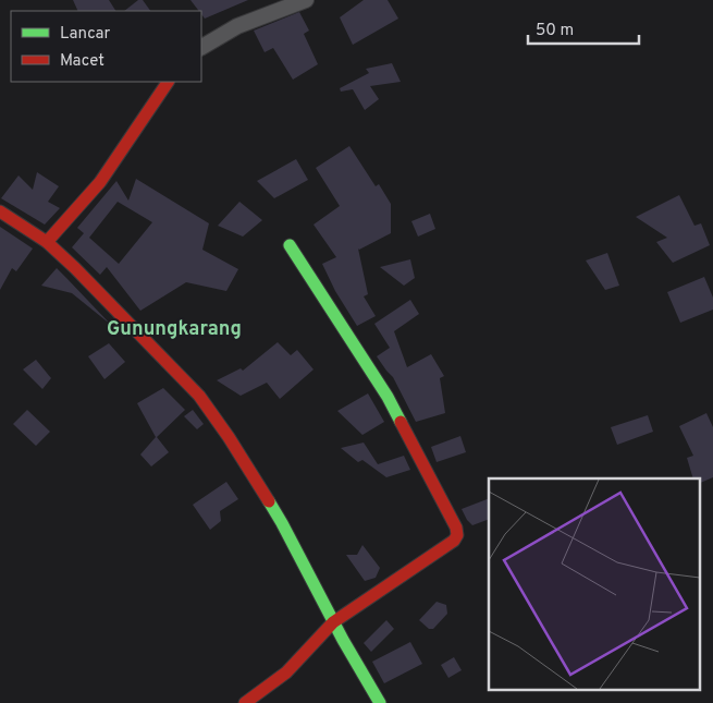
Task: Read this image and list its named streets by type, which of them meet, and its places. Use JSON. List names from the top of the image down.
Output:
{
  "districts": ["Gunungkarang"],
  "legend": ["Lancar", "Macet"],
  "scale_bar": "50 m"
}
